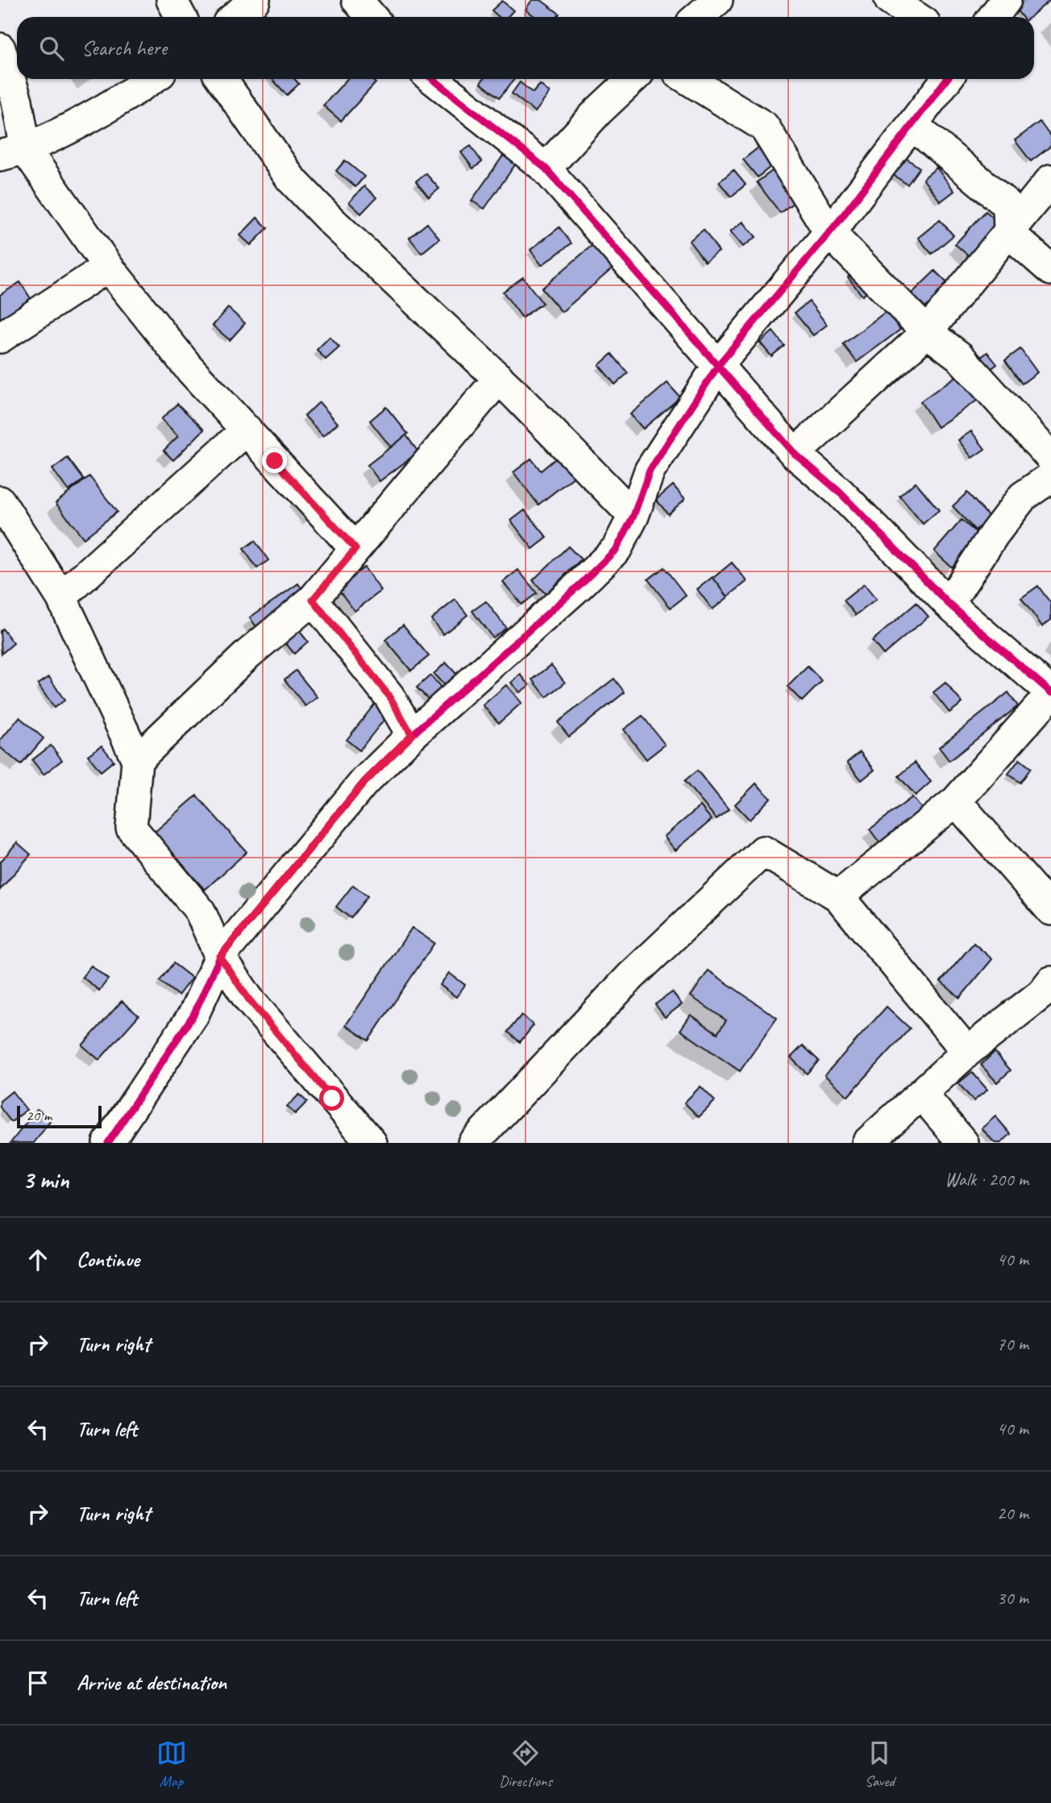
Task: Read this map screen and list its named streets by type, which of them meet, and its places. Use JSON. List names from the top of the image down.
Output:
{
  "scale_bar": "20 m",
  "page": {
    "search": "Search here",
    "scale": "20 m",
    "heading": ["3 min", "Walk · 200 m"],
    "list": [
      ["Continue", "40 m"],
      ["Turn right", "70 m"],
      ["Turn left", "40 m"],
      ["Turn right", "20 m"],
      ["Turn left", "30 m"],
      "Arrive at destination"
    ],
    "nav": ["Map", "Directions", "Saved"]
  }
}
